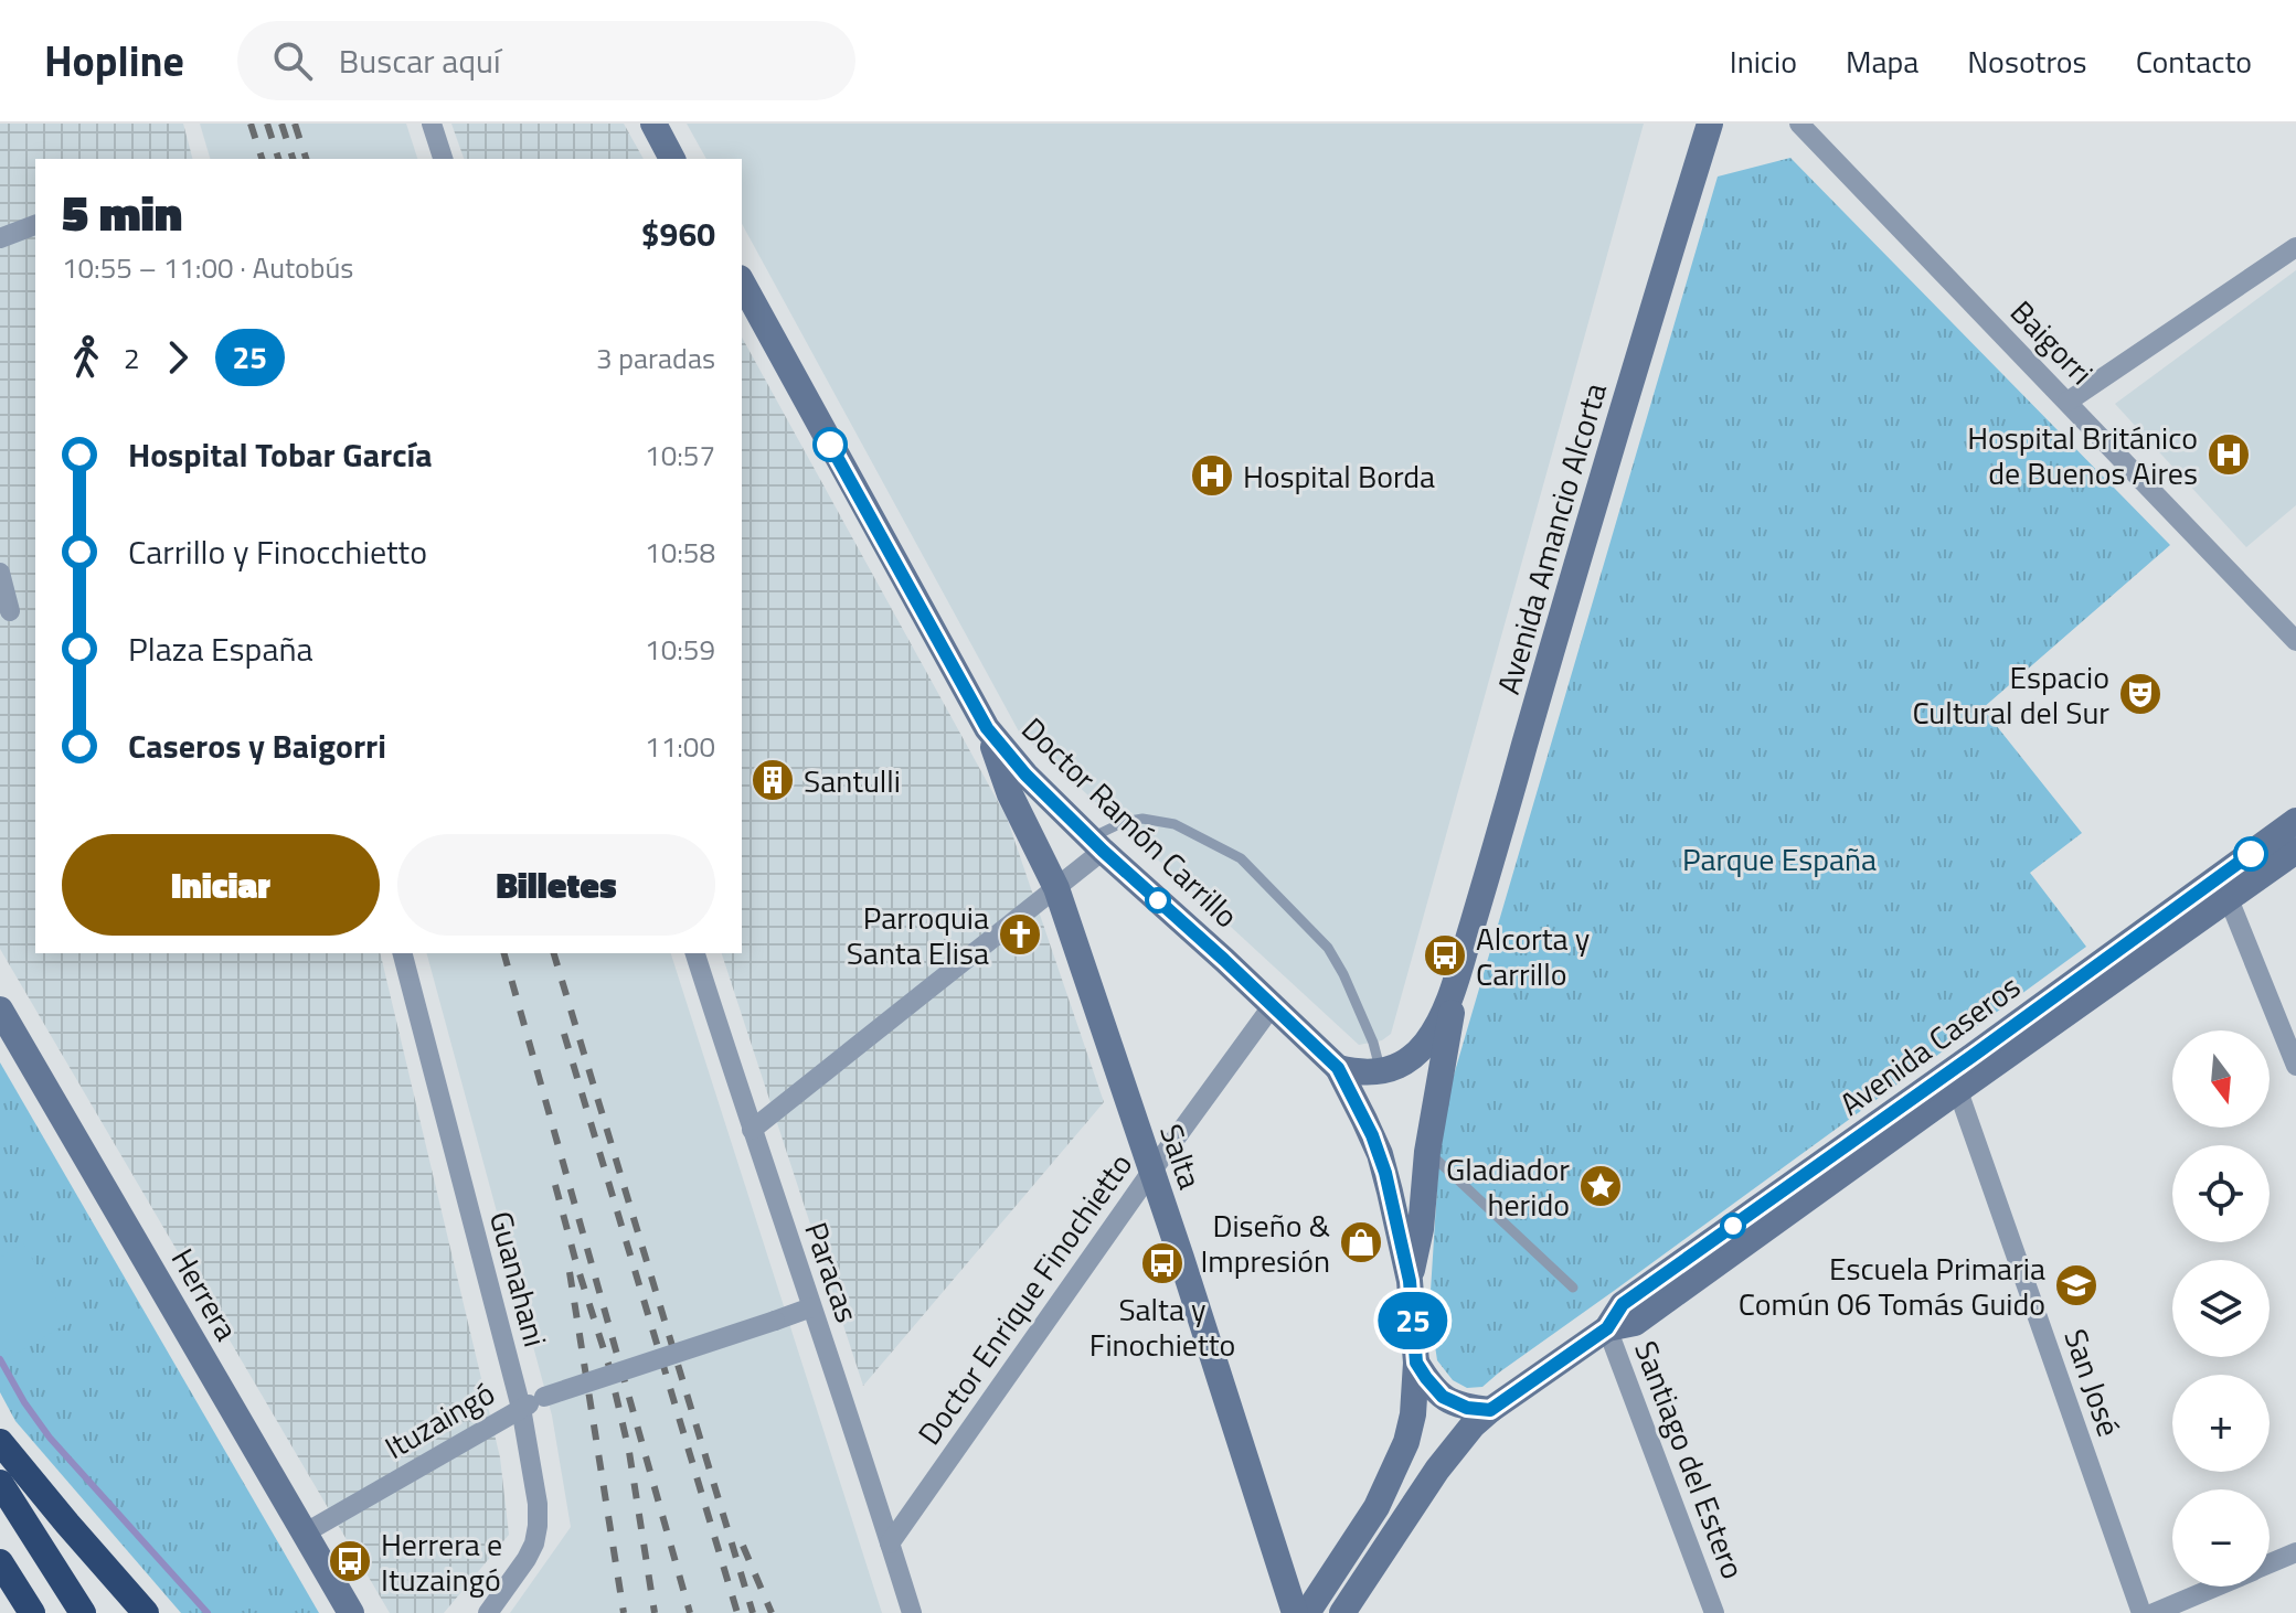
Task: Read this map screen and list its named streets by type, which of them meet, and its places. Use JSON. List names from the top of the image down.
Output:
{
  "streets": {
    "main road": [
      "Avenida Amancio Alcorta",
      "Doctor Ramón Carrillo",
      "Avenida Caseros",
      "Salta",
      "Herrera"
    ],
    "street": [
      "Baigorri",
      "Paracas",
      "Guanahani",
      "Doctor Enrique Finochietto",
      "San José",
      "Ituzaingó",
      "Santiago del Estero"
    ]
  },
  "crossings": [
    ["Avenida Amancio Alcorta", "Doctor Ramón Carrillo"],
    ["Doctor Ramón Carrillo", "Salta"],
    ["Doctor Ramón Carrillo", "Doctor Enrique Finochietto"],
    ["Avenida Caseros", "San José"],
    ["Avenida Caseros", "Santiago del Estero"],
    ["Salta", "Doctor Enrique Finochietto"],
    ["Paracas", "Doctor Enrique Finochietto"],
    ["Paracas", "Ituzaingó"],
    ["Guanahani", "Ituzaingó"],
    ["Herrera", "Ituzaingó"]
  ],
  "parks": ["Parque España"],
  "places": {
    "hospital": ["Hospital Británico de Buenos Aires", "Hospital Borda"],
    "theatre": ["Espacio Cultural del Sur"],
    "building": ["Santulli"],
    "church": ["Parroquia Santa Elisa"],
    "bus stop": ["Alcorta y Carrillo", "Salta y Finochietto", "Herrera e Ituzaingó"],
    "place": ["Gladiador herido"],
    "shop": ["Diseño & Impresión"],
    "school or university": ["Escuela Primaria Común 06 Tomás Guido"]
  },
  "lines": ["bus line 25"],
  "north": "bottom",
  "page": {
    "header": "Hopline",
    "search": "Buscar aquí",
    "nav": [
      "Inicio",
      "Mapa",
      "Nosotros",
      "Contacto"
    ],
    "on_map": "25",
    "heading": ["5 min", "10:55 – 11:00 · Autobús", "$960"],
    "legs": ["2", "25", "3 paradas"],
    "list": [
      {
        "name": "Hospital Tobar García",
        "value": "10:57"
      },
      {
        "name": "Carrillo y Finocchietto",
        "value": "10:58"
      },
      {
        "name": "Plaza España",
        "value": "10:59"
      },
      {
        "name": "Caseros y Baigorri",
        "value": "11:00"
      }
    ],
    "buttons": ["Iniciar", "Billetes"],
    "map_buttons": ["+", "−"]
  }
}
